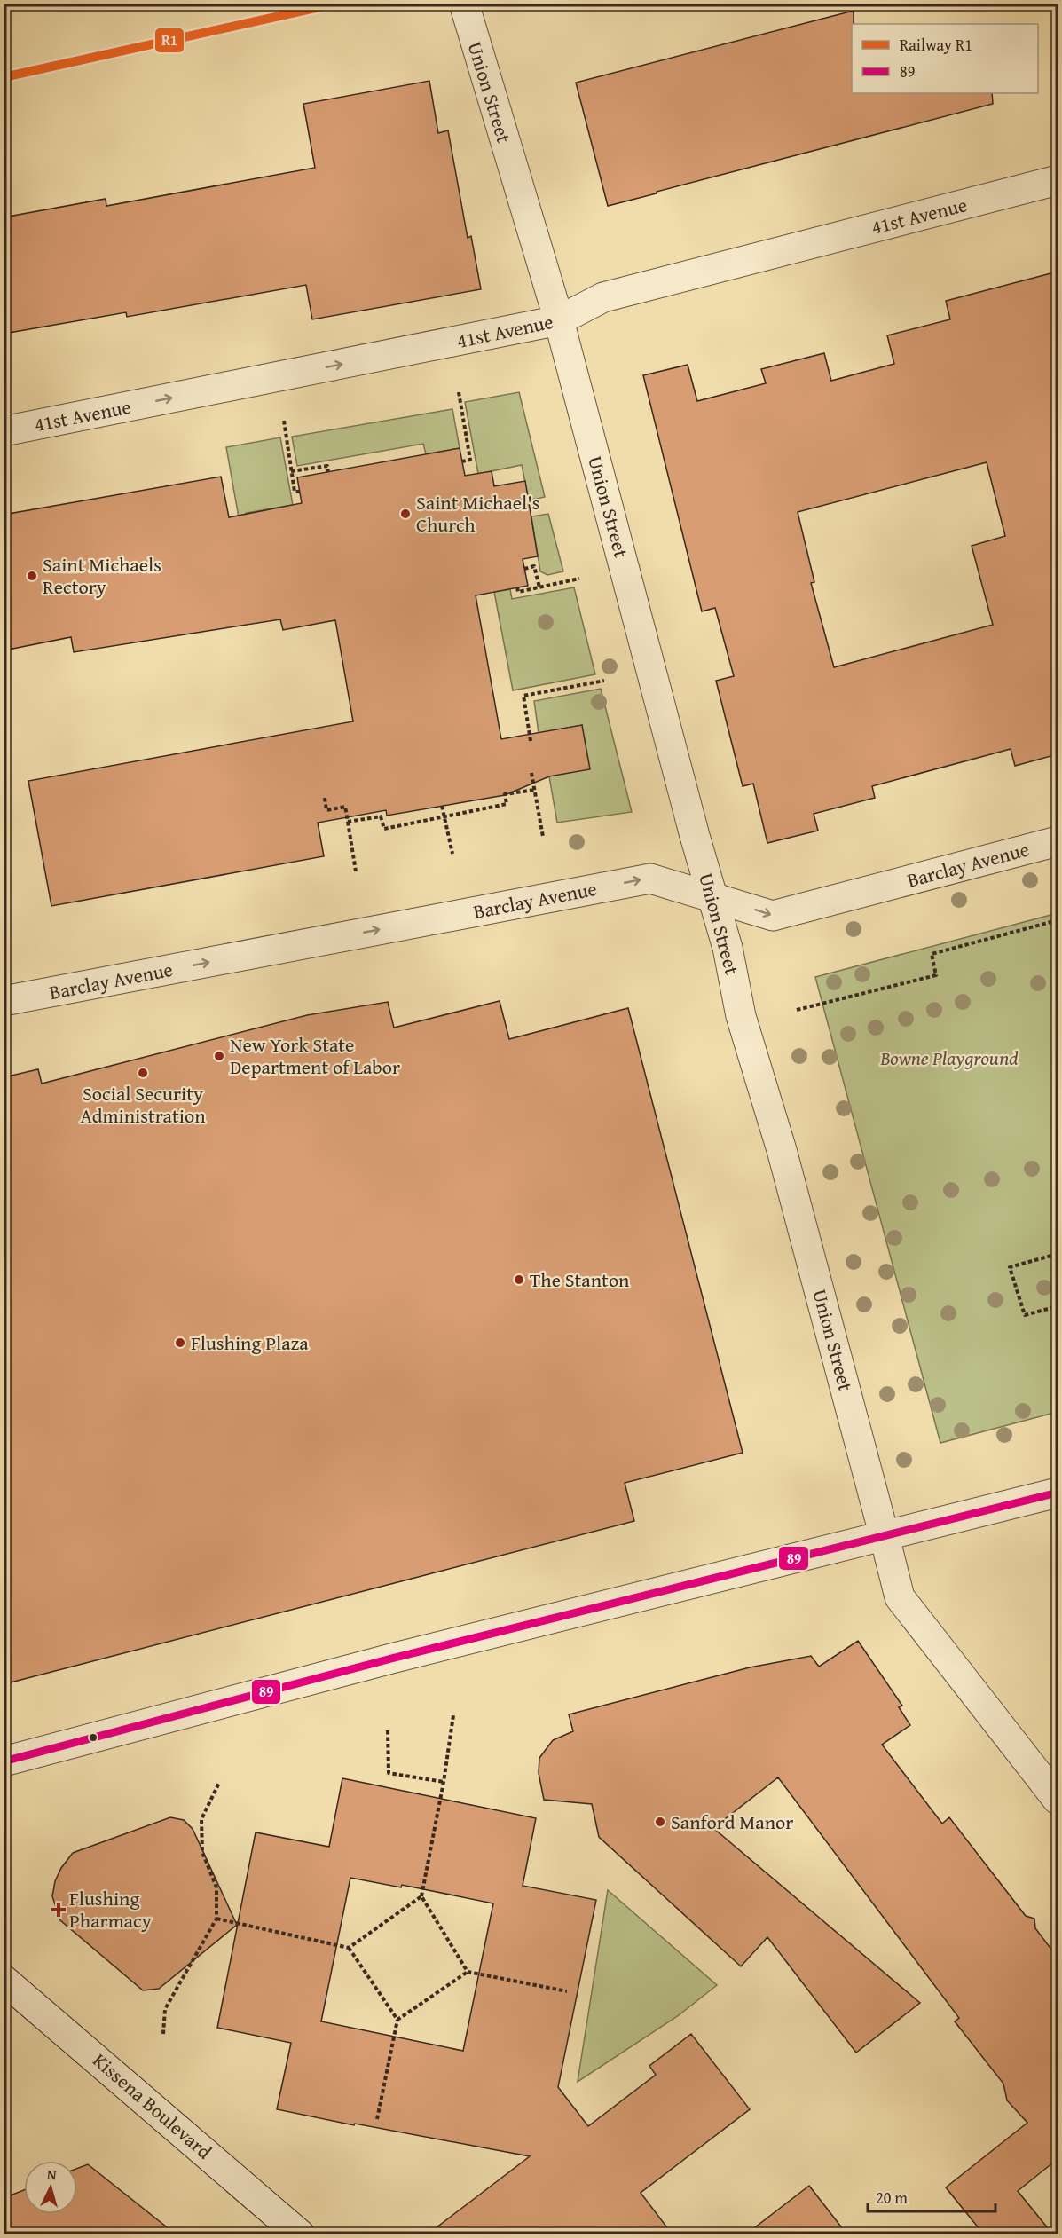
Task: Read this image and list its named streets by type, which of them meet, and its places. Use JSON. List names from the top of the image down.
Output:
{
  "streets": {
    "street": [
      "Union Street",
      "41st Avenue",
      "Barclay Avenue",
      "Kissena Boulevard"
    ]
  },
  "crossings": [
    ["Union Street", "41st Avenue"],
    ["Union Street", "Barclay Avenue"]
  ],
  "one_way": ["41st Avenue", "Barclay Avenue"],
  "parks": ["Bowne Playground"],
  "places": {
    "other": [
      "Saint Michael's Church",
      "Saint Michaels Rectory",
      "New York State Department of Labor",
      "Social Security Administration",
      "The Stanton",
      "Flushing Plaza",
      "Sanford Manor"
    ],
    "health": ["Flushing Pharmacy"]
  },
  "lines": ["rail line R1", "transit line 89"],
  "legend": ["Railway R1", "89"],
  "scale_bar": "20 m",
  "north": "top"
}
